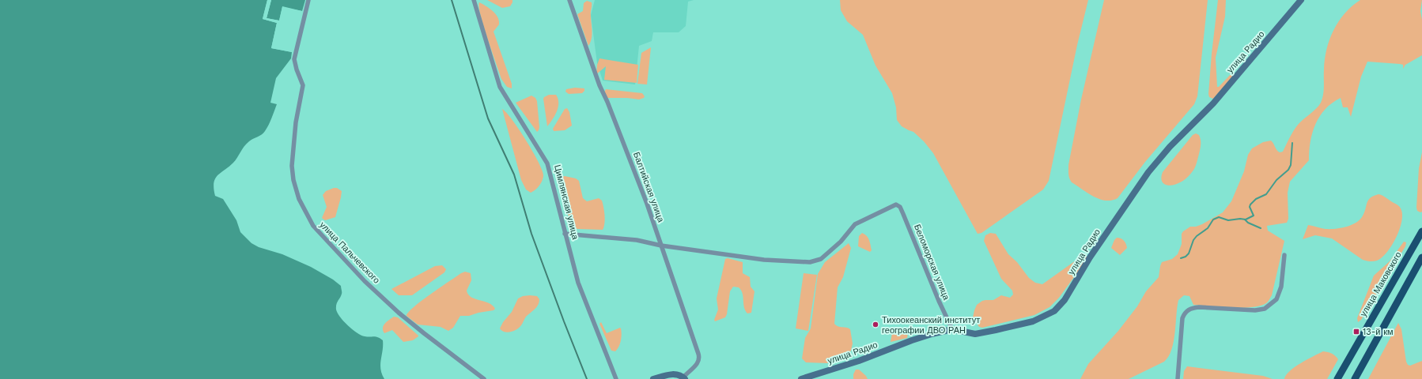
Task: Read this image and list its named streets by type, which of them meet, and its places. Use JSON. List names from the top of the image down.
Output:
{
  "streets": {
    "highway": ["улица Маковского"],
    "main road": ["улица Радио"],
    "street": [
      "Балтийская улица",
      "Цимлянская улица",
      "улица Пальчевского",
      "Беломорская улица"
    ]
  },
  "crossings": [
    ["улица Радио", "Беломорская улица"],
    ["Балтийская улица", "Беломорская улица"]
  ],
  "places": {
    "other": ["Тихоокеанский институт географии ДВО РАН"],
    "transit": ["13-й км"]
  }
}
